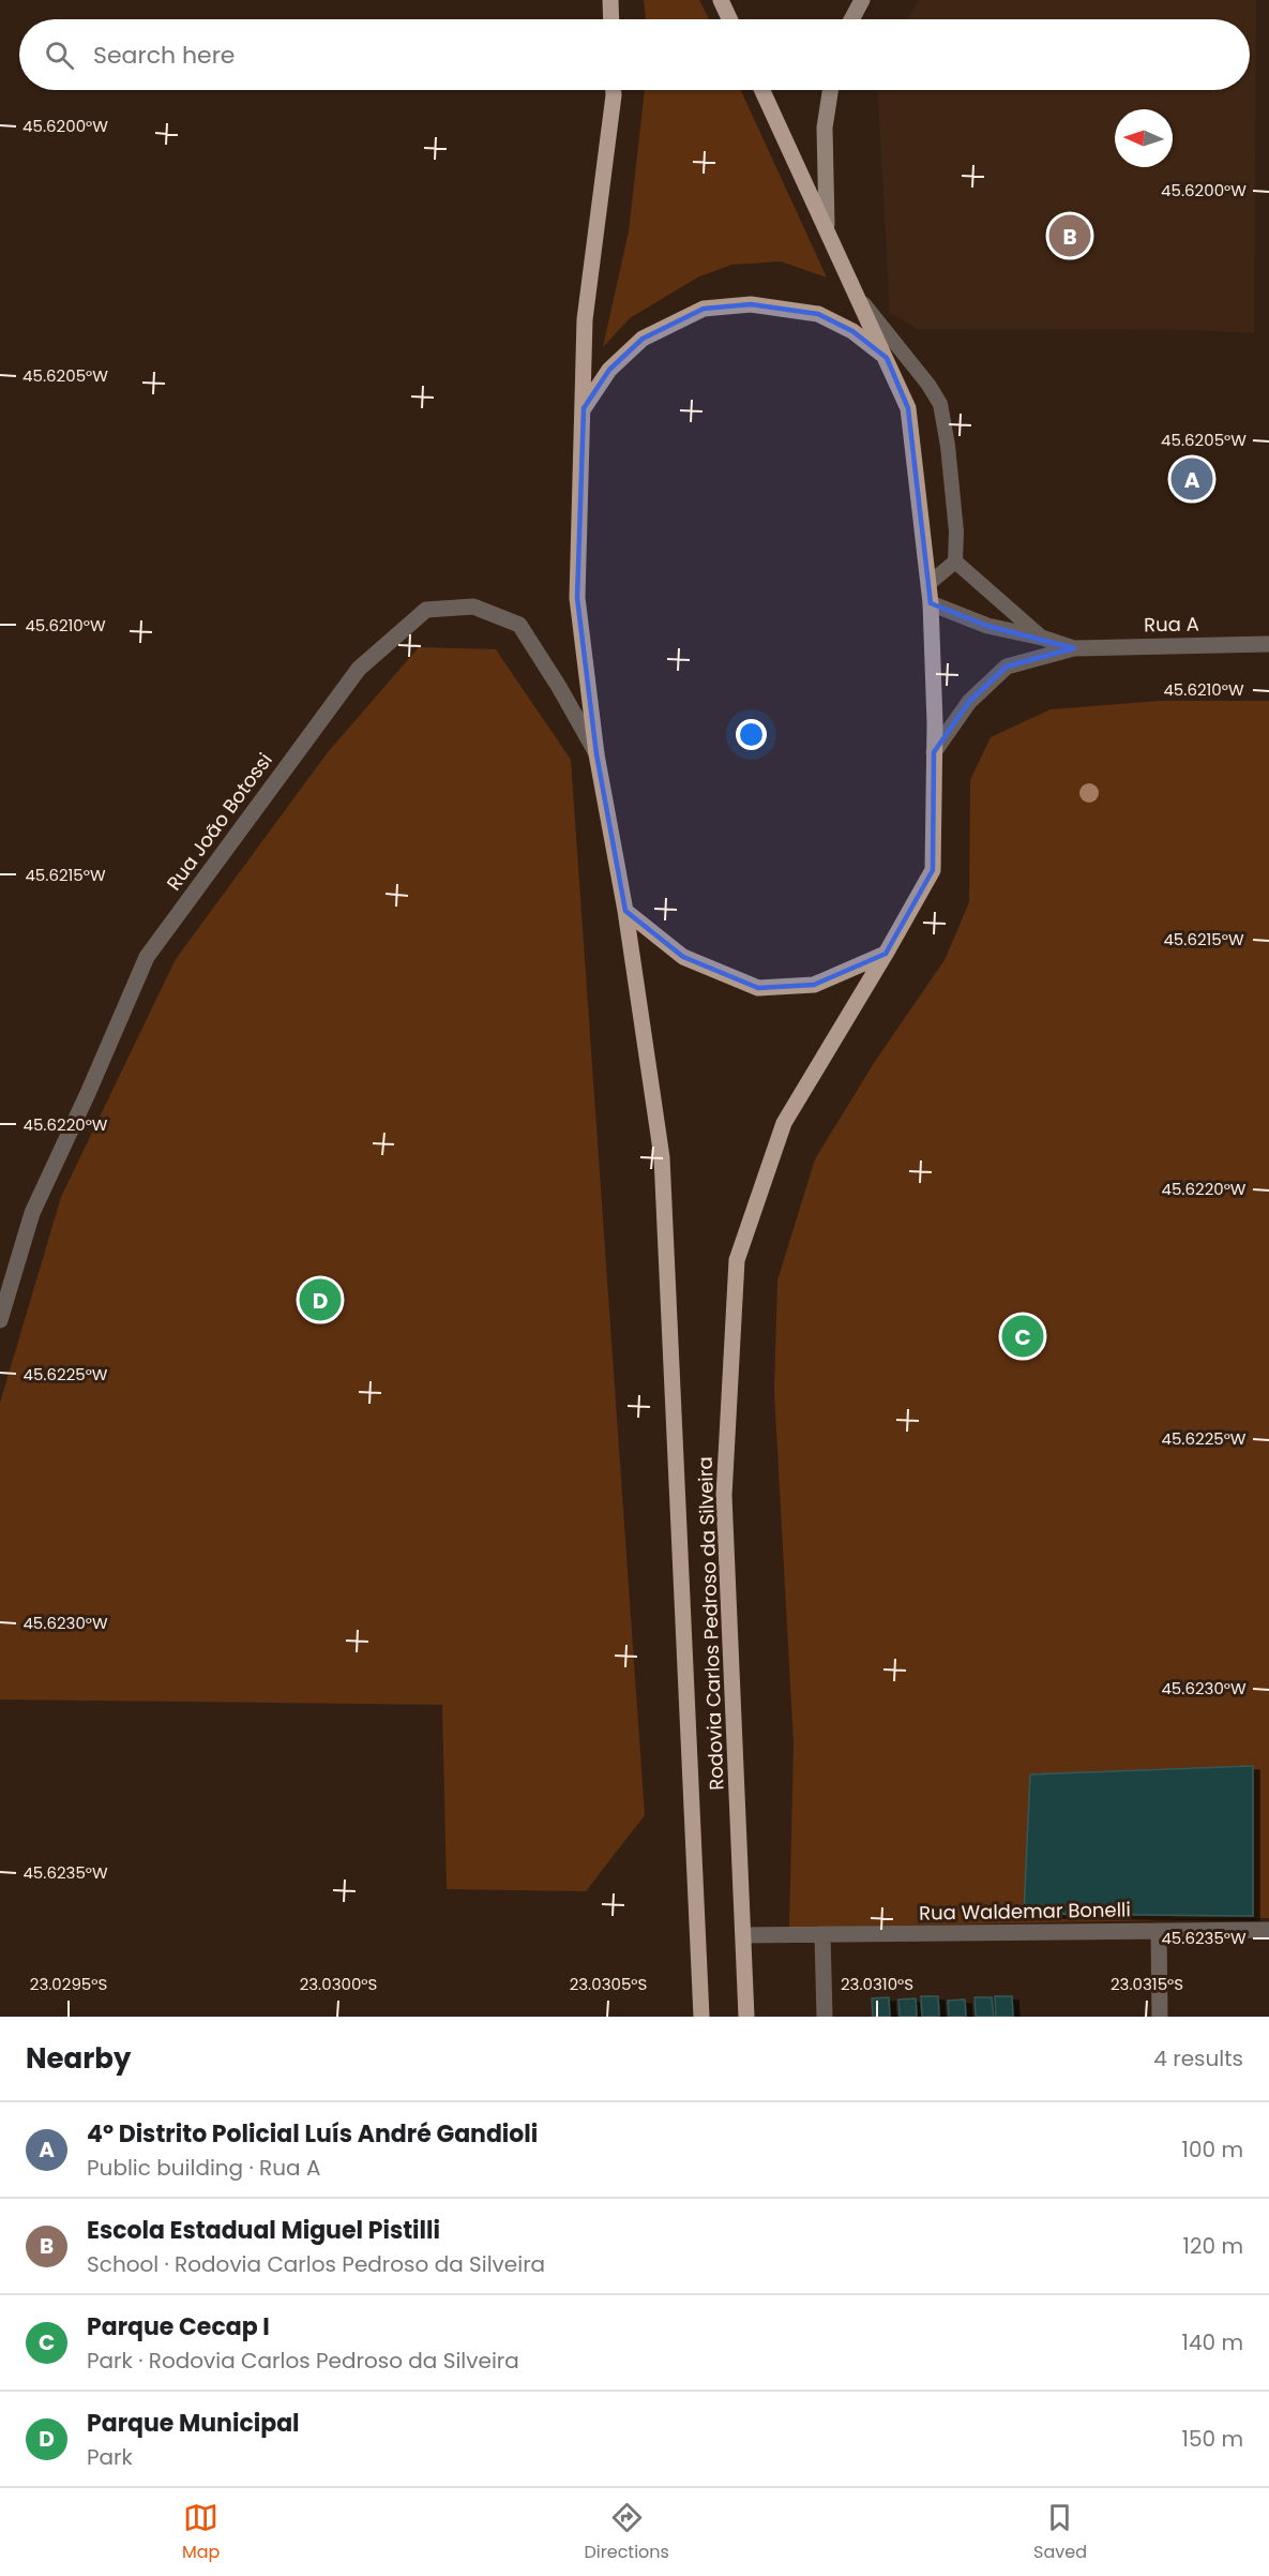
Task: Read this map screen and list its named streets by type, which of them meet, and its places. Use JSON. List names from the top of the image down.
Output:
{
  "streets": {
    "main road": ["Rodovia Carlos Pedroso da Silveira"],
    "street": ["Rua A", "Rua João Botossi", "Rua Waldemar Bonelli"]
  },
  "crossings": [
    ["Rua A", "Rodovia Carlos Pedroso da Silveira"],
    ["Rua João Botossi", "Rodovia Carlos Pedroso da Silveira"],
    ["Rodovia Carlos Pedroso da Silveira", "Rua Waldemar Bonelli"]
  ],
  "north": "left",
  "page": {
    "search": "Search here",
    "pins": [
      "B",
      "A",
      "D",
      "C"
    ],
    "heading": ["Nearby", "4 results"],
    "list": [
      {
        "mark": "A",
        "name": "4º Distrito Policial Luís André Gandioli",
        "note": "Public building · Rua A",
        "value": "100 m"
      },
      {
        "mark": "B",
        "name": "Escola Estadual Miguel Pistilli",
        "note": "School · Rodovia Carlos Pedroso da Silveira",
        "value": "120 m"
      },
      {
        "mark": "C",
        "name": "Parque Cecap I",
        "note": "Park · Rodovia Carlos Pedroso da Silveira",
        "value": "140 m"
      },
      {
        "mark": "D",
        "name": "Parque Municipal",
        "note": "Park",
        "value": "150 m"
      }
    ],
    "nav": ["Map", "Directions", "Saved"]
  },
  "coordinates": [
    "45.6200°W",
    "45.6205°W",
    "45.6210°W",
    "45.6215°W",
    "45.6220°W",
    "45.6225°W",
    "45.6230°W",
    "45.6235°W",
    "23.0295°S",
    "23.0300°S",
    "23.0305°S",
    "23.0310°S",
    "23.0315°S"
  ]
}
